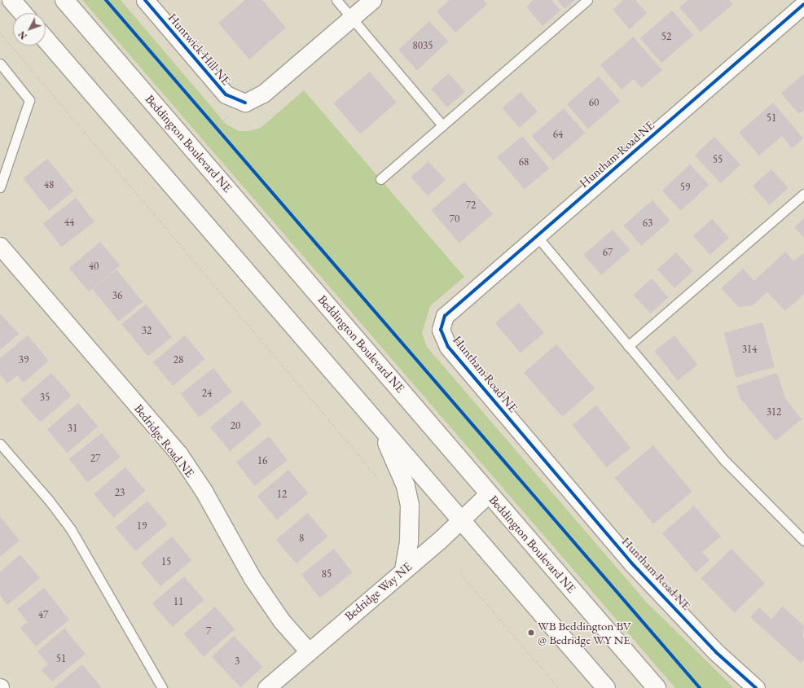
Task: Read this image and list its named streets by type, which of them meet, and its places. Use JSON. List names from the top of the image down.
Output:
{
  "streets": {
    "main road": ["Beddington Boulevard NE"],
    "street": [
      "Huntwick Hill NE",
      "Huntham Road NE",
      "Bedridge Road NE",
      "Bedridge Way NE"
    ]
  },
  "crossings": [
    ["Beddington Boulevard NE", "Bedridge Way NE"],
    ["Bedridge Road NE", "Bedridge Way NE"]
  ],
  "places": ["WB Beddington BV @ Bedridge WY NE"],
  "house_numbers": [
    "52",
    "8035",
    "60",
    "51",
    "64",
    "55",
    "68",
    "48",
    "59",
    "72",
    "70",
    "44",
    "63",
    "67",
    "40",
    "36",
    "32",
    "314",
    "39",
    "28",
    "24",
    "35",
    "312",
    "20",
    "31",
    "27",
    "16",
    "23",
    "12",
    "19",
    "8",
    "15",
    "85",
    "11",
    "47",
    "7",
    "51",
    "3"
  ],
  "north": "bottom left"
}
